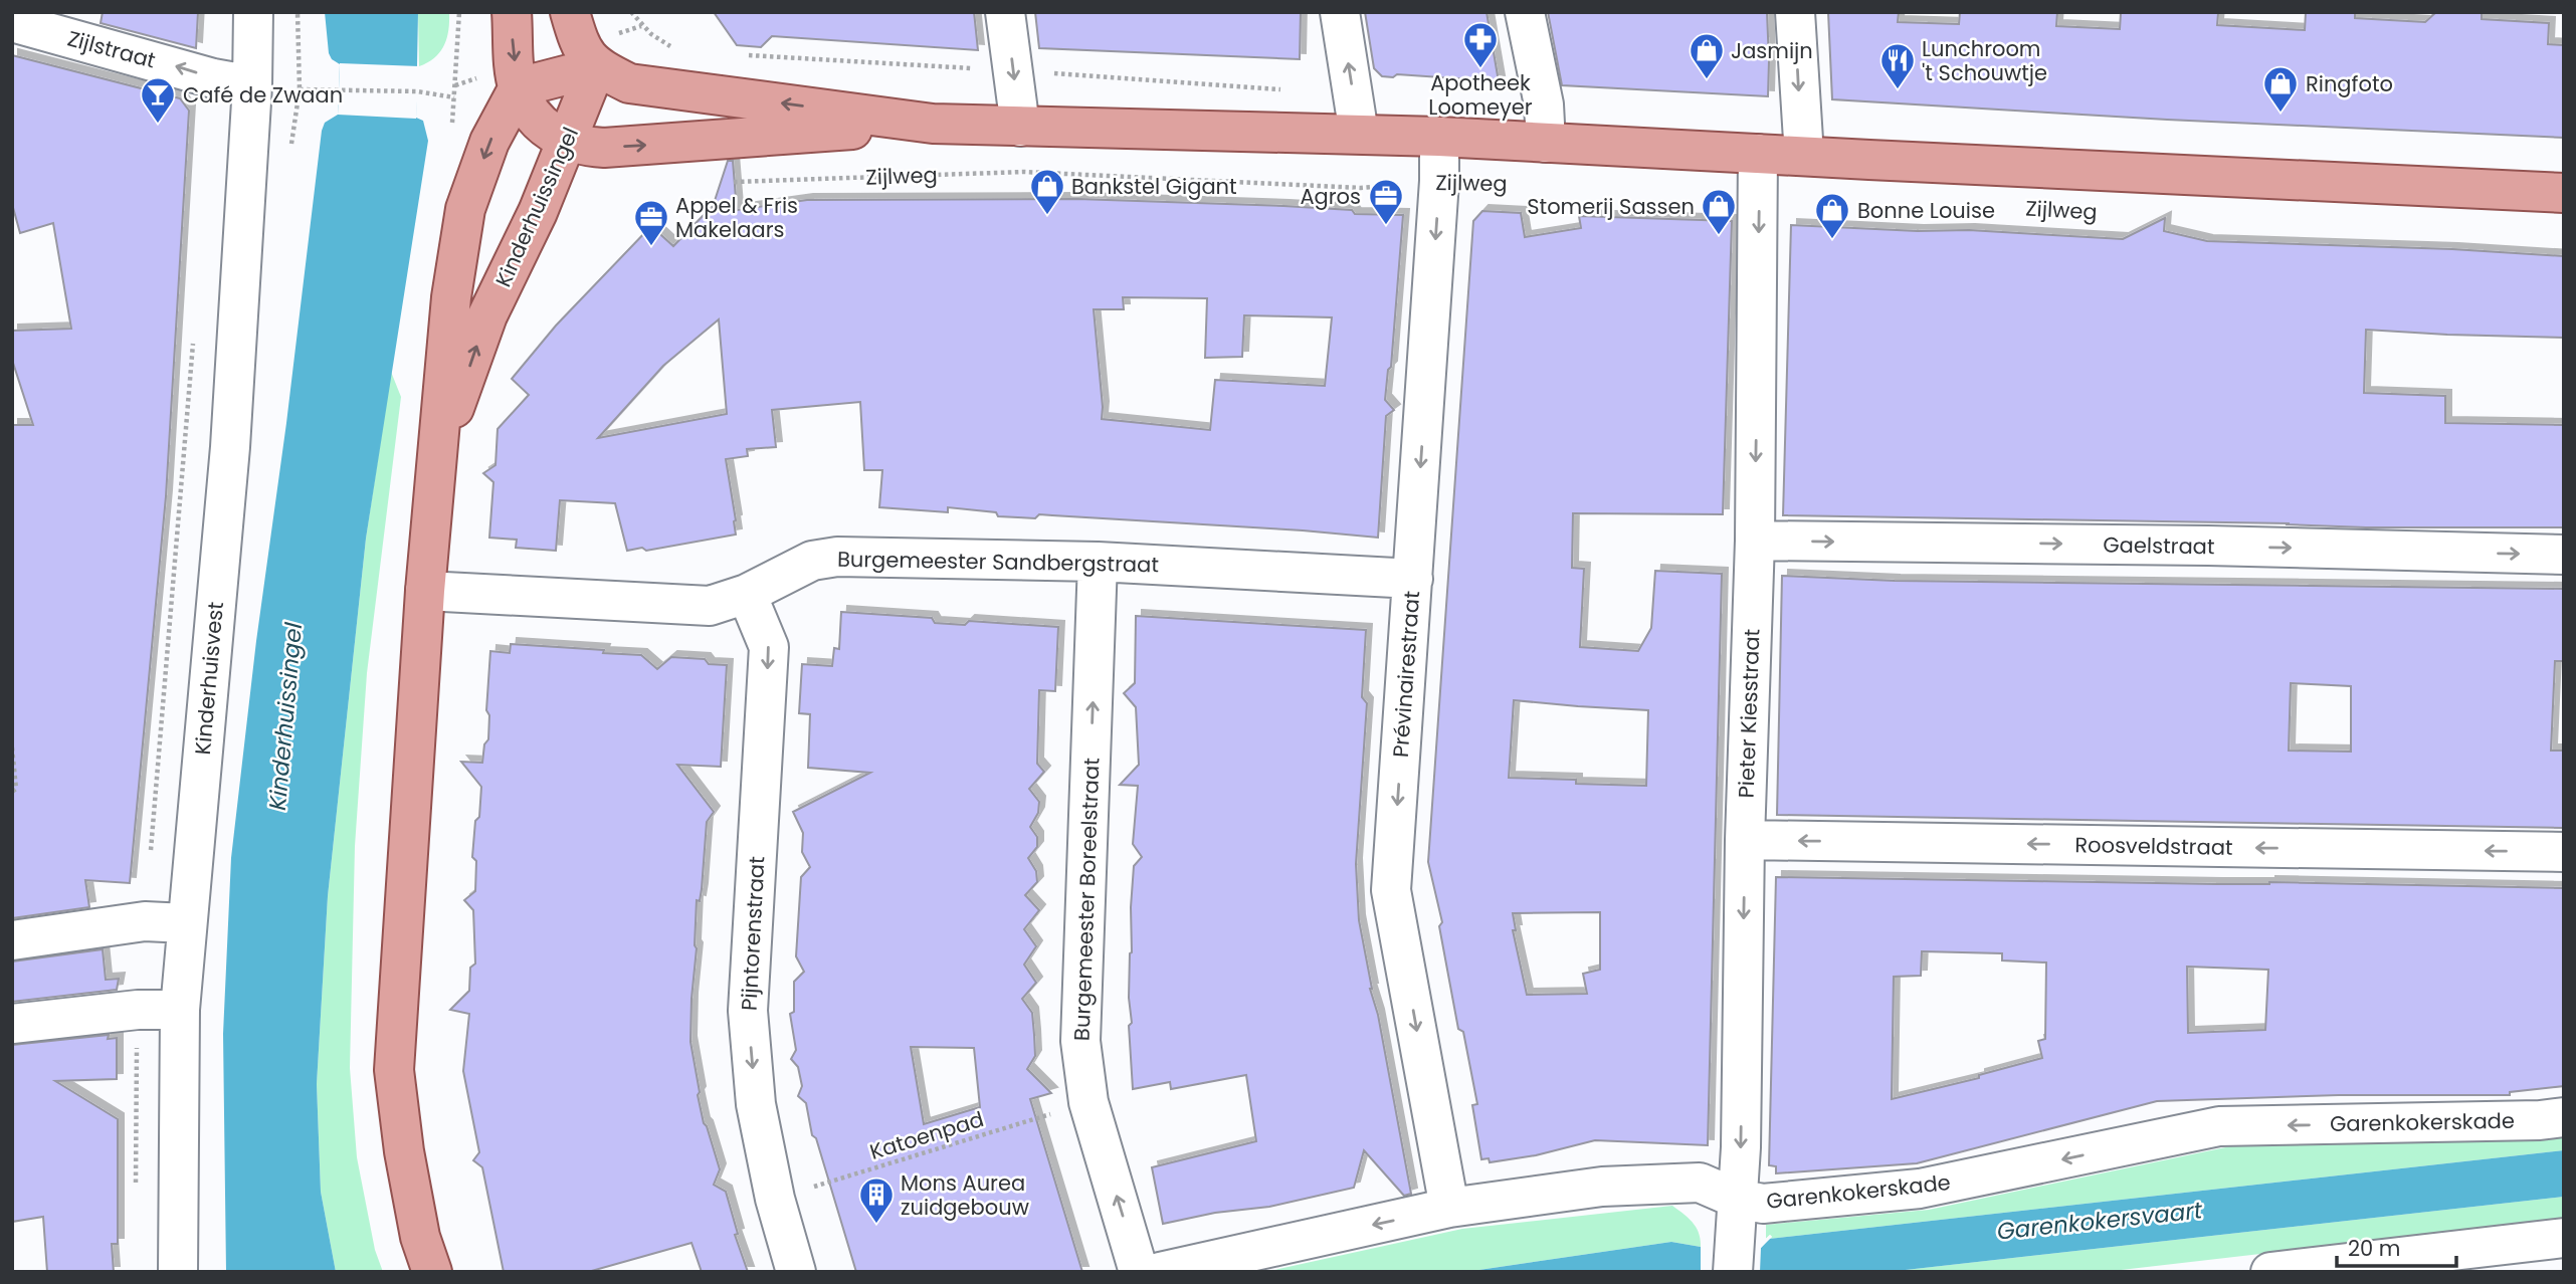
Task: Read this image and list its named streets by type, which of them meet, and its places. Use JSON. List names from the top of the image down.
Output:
{
  "streets": {
    "main road": ["Zijlweg", "Kinderhuissingel"],
    "street": [
      "Zijlstraat",
      "Gaelstraat",
      "Burgemeester Sandbergstraat",
      "Prévinairestraat",
      "Kinderhuisvest",
      "Pieter Kiesstraat",
      "Roosveldstraat",
      "Burgemeester Boreelstraat",
      "Pijntorenstraat",
      "Garenkokerskade"
    ],
    "path": ["Katoenpad"]
  },
  "crossings": [
    ["Zijlstraat", "Kinderhuisvest"],
    ["Zijlweg", "Kinderhuissingel"],
    ["Zijlweg", "Prévinairestraat"],
    ["Zijlweg", "Pieter Kiesstraat"],
    ["Kinderhuissingel", "Burgemeester Sandbergstraat"],
    ["Gaelstraat", "Pieter Kiesstraat"],
    ["Burgemeester Sandbergstraat", "Prévinairestraat"],
    ["Burgemeester Sandbergstraat", "Burgemeester Boreelstraat"],
    ["Burgemeester Sandbergstraat", "Pijntorenstraat"],
    ["Prévinairestraat", "Garenkokerskade"],
    ["Pieter Kiesstraat", "Roosveldstraat"],
    ["Pieter Kiesstraat", "Garenkokerskade"],
    ["Burgemeester Boreelstraat", "Katoenpad"],
    ["Pijntorenstraat", "Katoenpad"]
  ],
  "one_way": [
    "Zijlstraat",
    "Gaelstraat",
    "Prévinairestraat",
    "Pieter Kiesstraat",
    "Roosveldstraat",
    "Burgemeester Boreelstraat",
    "Pijntorenstraat",
    "Garenkokerskade"
  ],
  "water": ["Kinderhuissingel", "Garenkokersvaart"],
  "places": {
    "pharmacy": ["Apotheek Loomeyer"],
    "shop": [
      "Jasmijn",
      "Ringfoto",
      "Bankstel Gigant",
      "Stomerij Sassen",
      "Bonne Louise"
    ],
    "restaurant": ["Lunchroom 't Schouwtje"],
    "bar": ["Café de Zwaan"],
    "office": ["Agros", "Appel & Fris Makelaars"],
    "building": ["Mons Aurea zuidgebouw"]
  },
  "scale_bar": "20 m"
}
